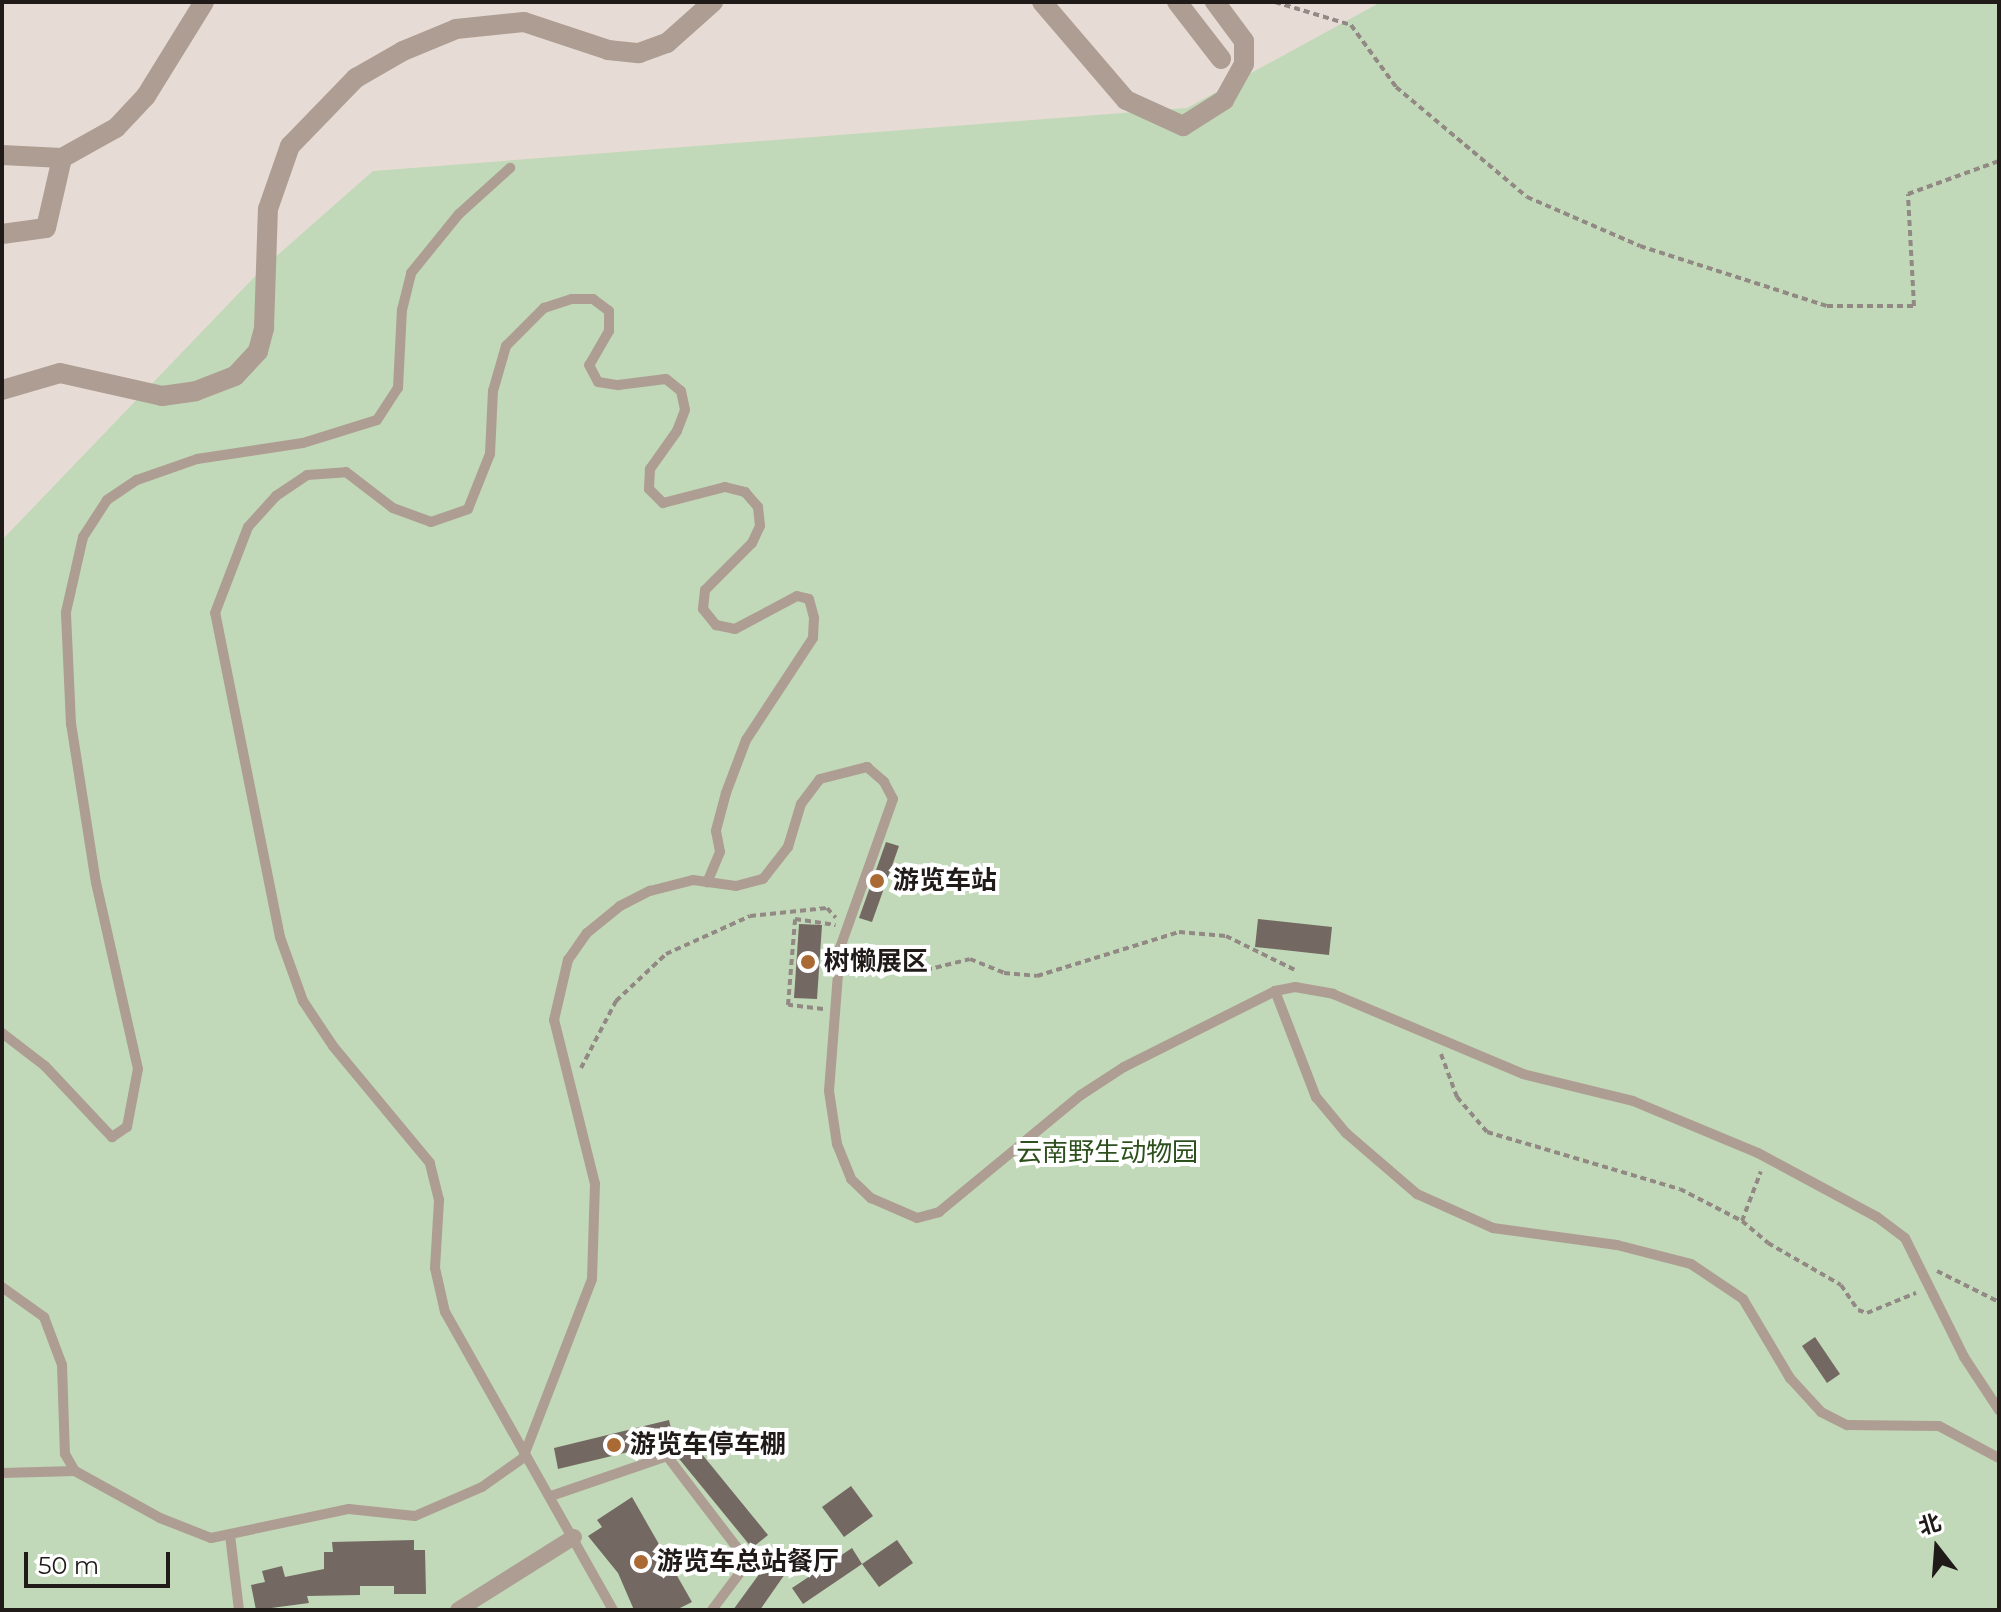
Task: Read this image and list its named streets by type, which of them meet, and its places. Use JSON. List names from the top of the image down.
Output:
{
  "parks": ["云南野生动物园"],
  "places": [
    "游览车站",
    "树懒展区",
    "游览车停车棚",
    "游览车总站餐厅"
  ],
  "scale_bar": "50 m",
  "north": "top"
}
